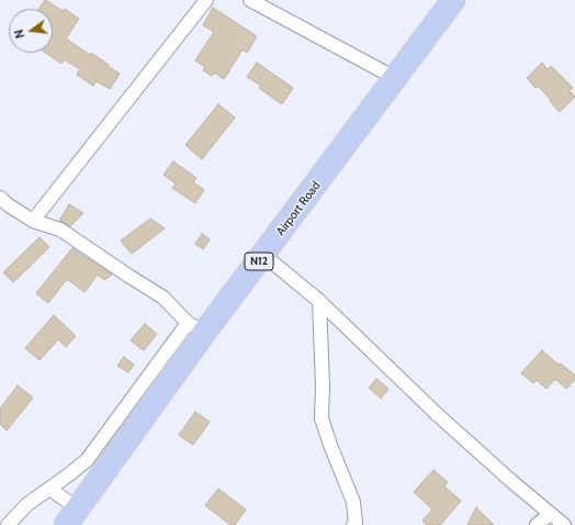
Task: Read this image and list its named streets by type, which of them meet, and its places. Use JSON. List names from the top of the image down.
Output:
{
  "streets": {
    "highway": ["Airport Road", "N12"]
  },
  "north": "left"
}
